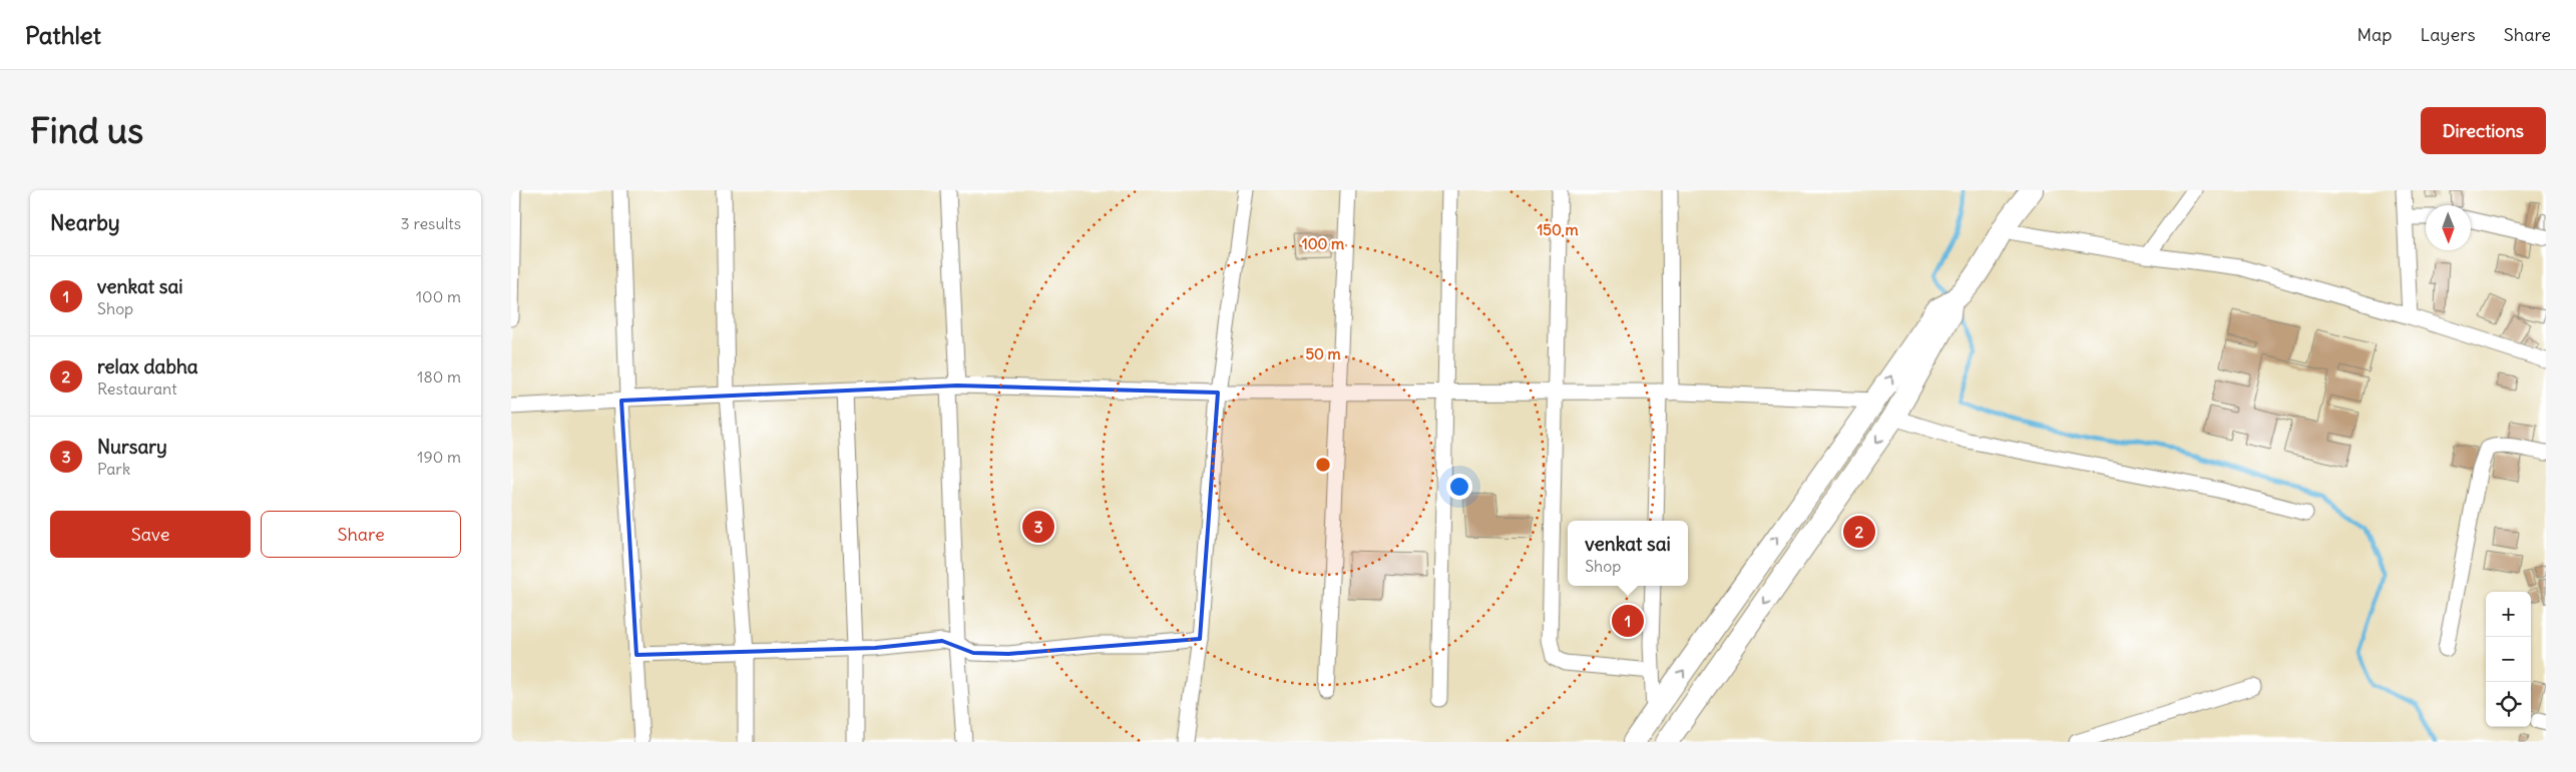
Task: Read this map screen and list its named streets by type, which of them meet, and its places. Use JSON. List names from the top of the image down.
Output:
{
  "north": "bottom",
  "page": {
    "header": "Pathlet",
    "nav": ["Map", "Layers", "Share"],
    "buttons": [
      "Directions",
      ["Save", "Share"]
    ],
    "title": "Find us",
    "heading": ["Nearby", "3 results"],
    "list": [
      {
        "mark": "1",
        "name": "venkat sai",
        "note": "Shop",
        "value": "100 m"
      },
      {
        "mark": "2",
        "name": "relax dabha",
        "note": "Restaurant",
        "value": "180 m"
      },
      {
        "mark": "3",
        "name": "Nursary",
        "note": "Park",
        "value": "190 m"
      }
    ],
    "pins": ["3", "2", "1"],
    "popup": ["venkat sai", "Shop"],
    "map_buttons": ["+", "−"]
  },
  "rings": ["150 m", "100 m", "50 m"]
}
